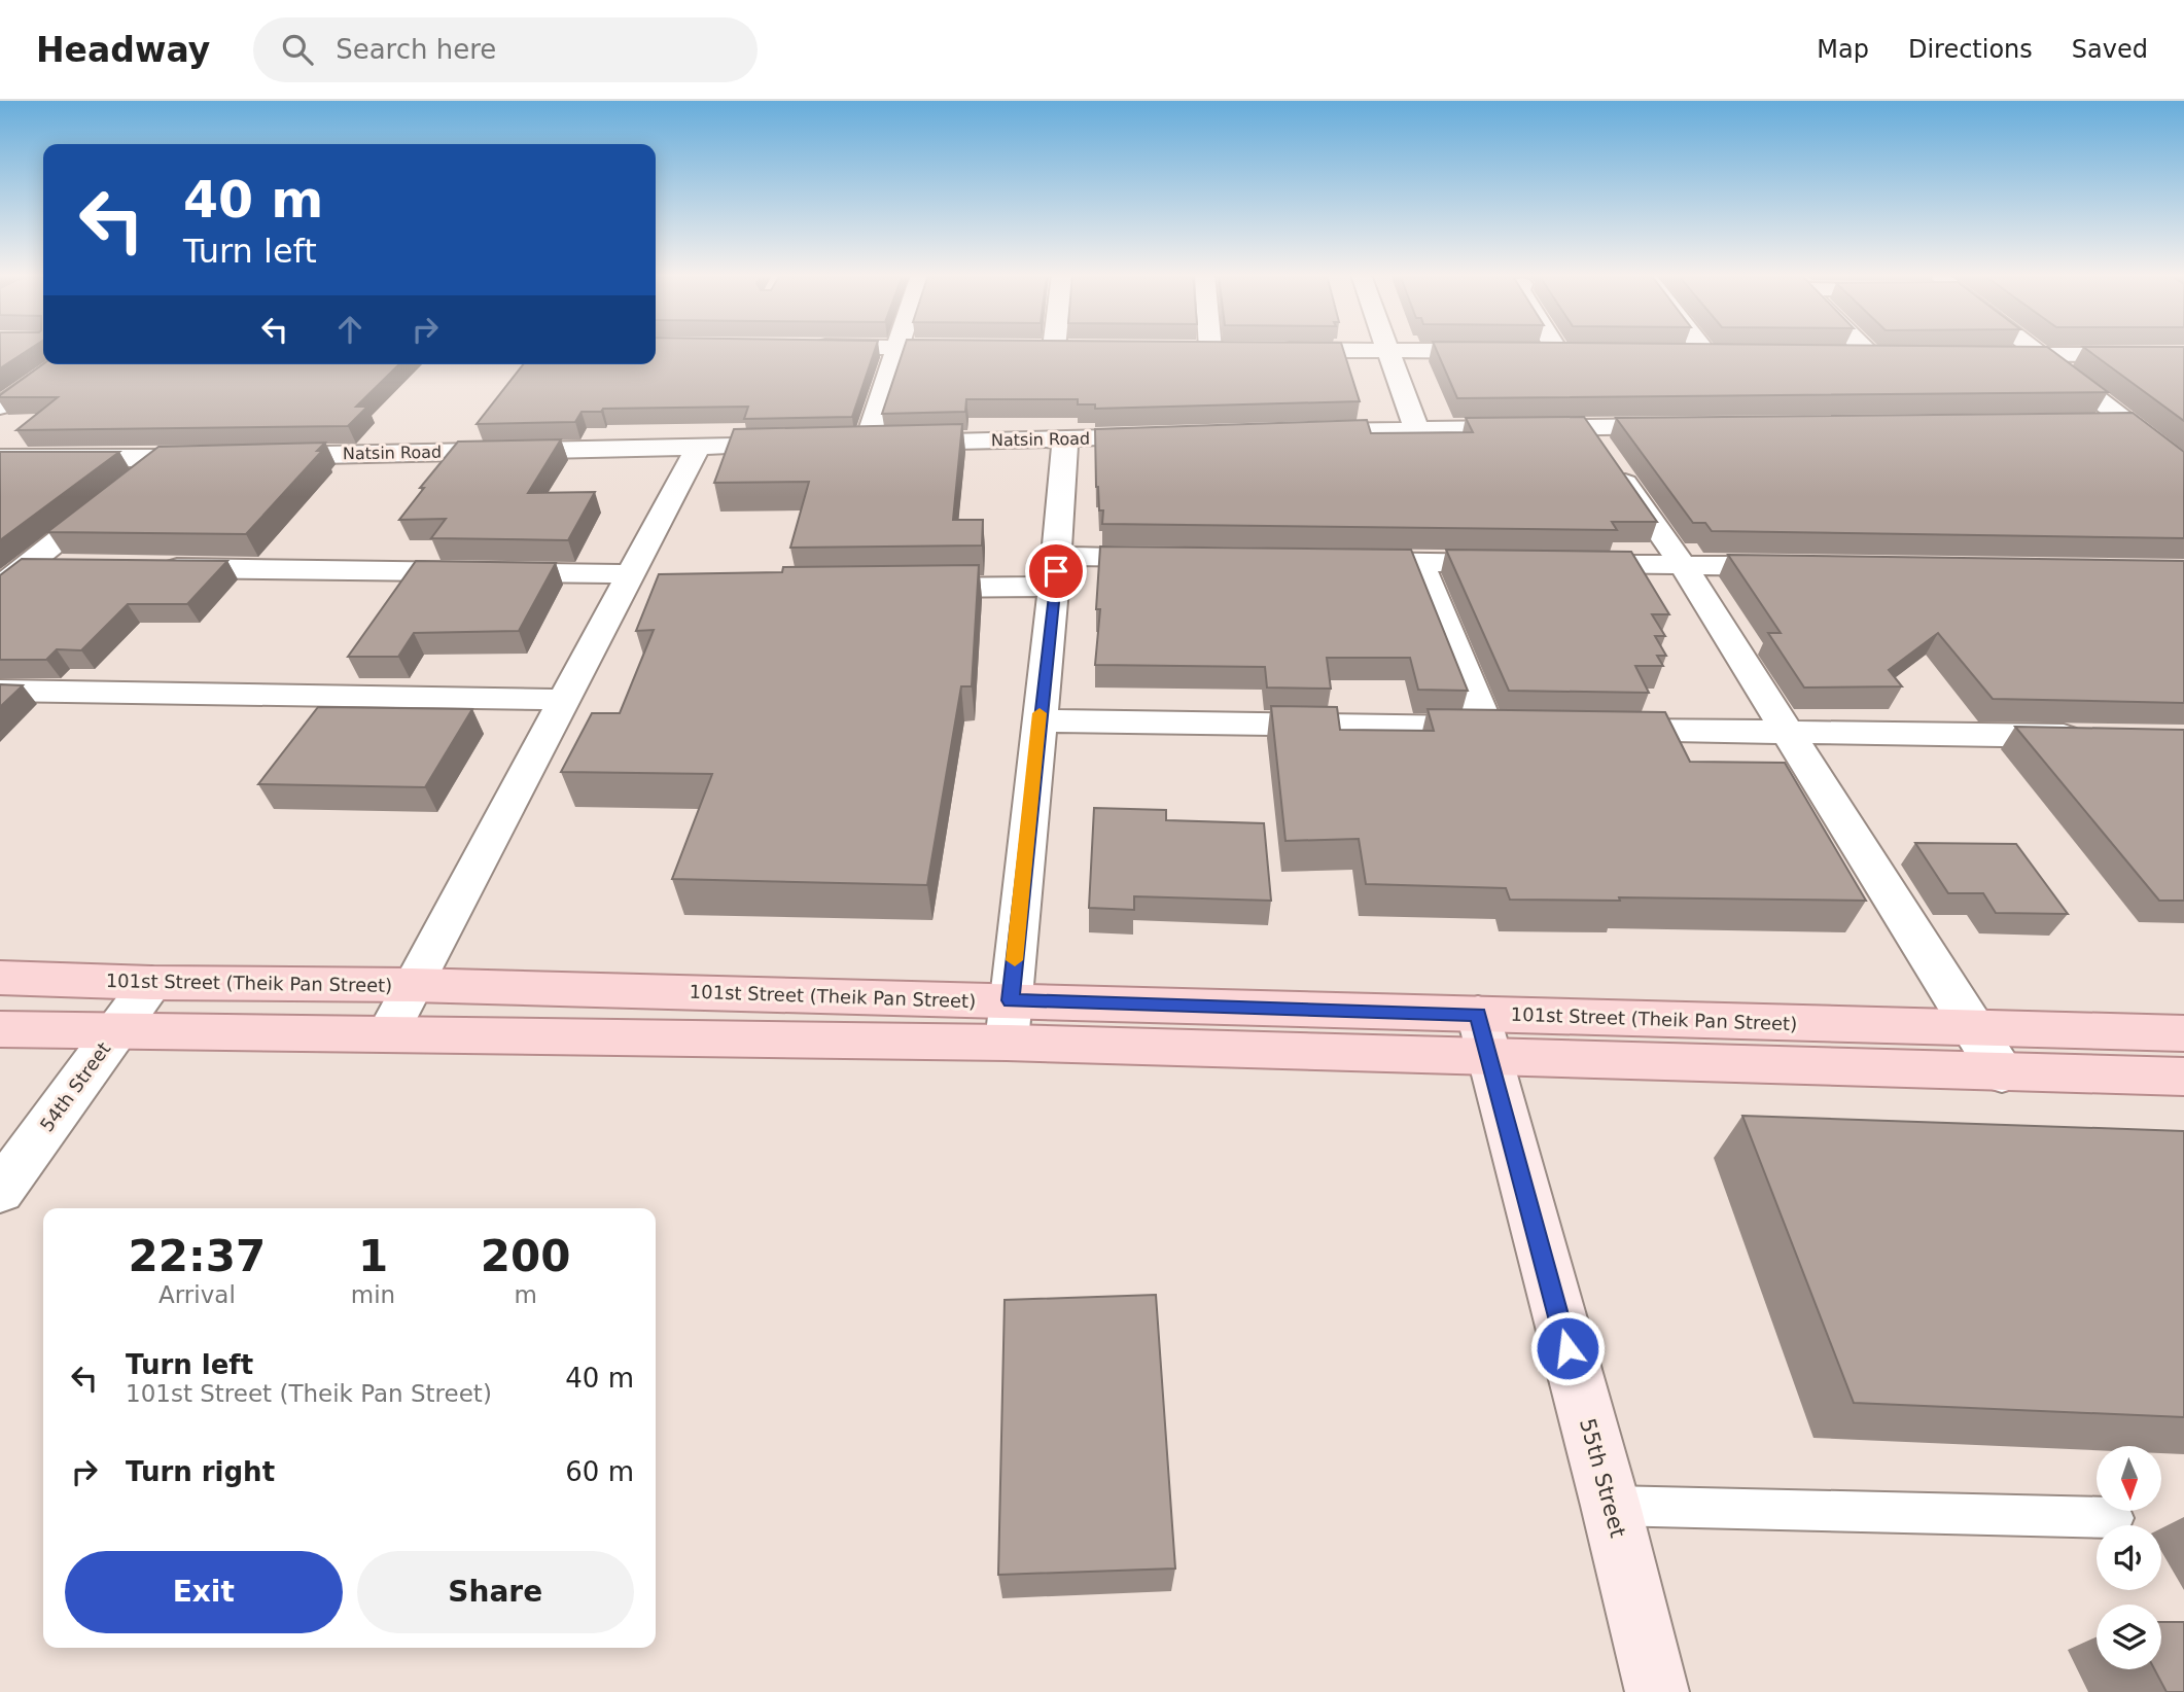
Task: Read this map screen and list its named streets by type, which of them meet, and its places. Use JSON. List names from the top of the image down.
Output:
{
  "streets": {
    "main road": ["101st Street (Theik Pan Street)", "55th Street"],
    "street": ["Natsin Road", "54th Street"]
  },
  "crossings": [
    ["101st Street (Theik Pan Street)", "54th Street"],
    ["101st Street (Theik Pan Street)", "55th Street"]
  ],
  "north": "bottom",
  "page": {
    "header": "Headway",
    "search": "Search here",
    "nav": ["Map", "Directions", "Saved"],
    "turn": ["40 m", "Turn left"],
    "eta": [
      "22:37",
      "Arrival",
      "1",
      "min",
      "200",
      "m"
    ],
    "list": [
      {
        "name": "Turn left",
        "note": "101st Street (Theik Pan Street)",
        "value": "40 m"
      },
      {
        "name": "Turn right",
        "value": "60 m"
      }
    ],
    "buttons": ["Exit", "Share"]
  }
}
